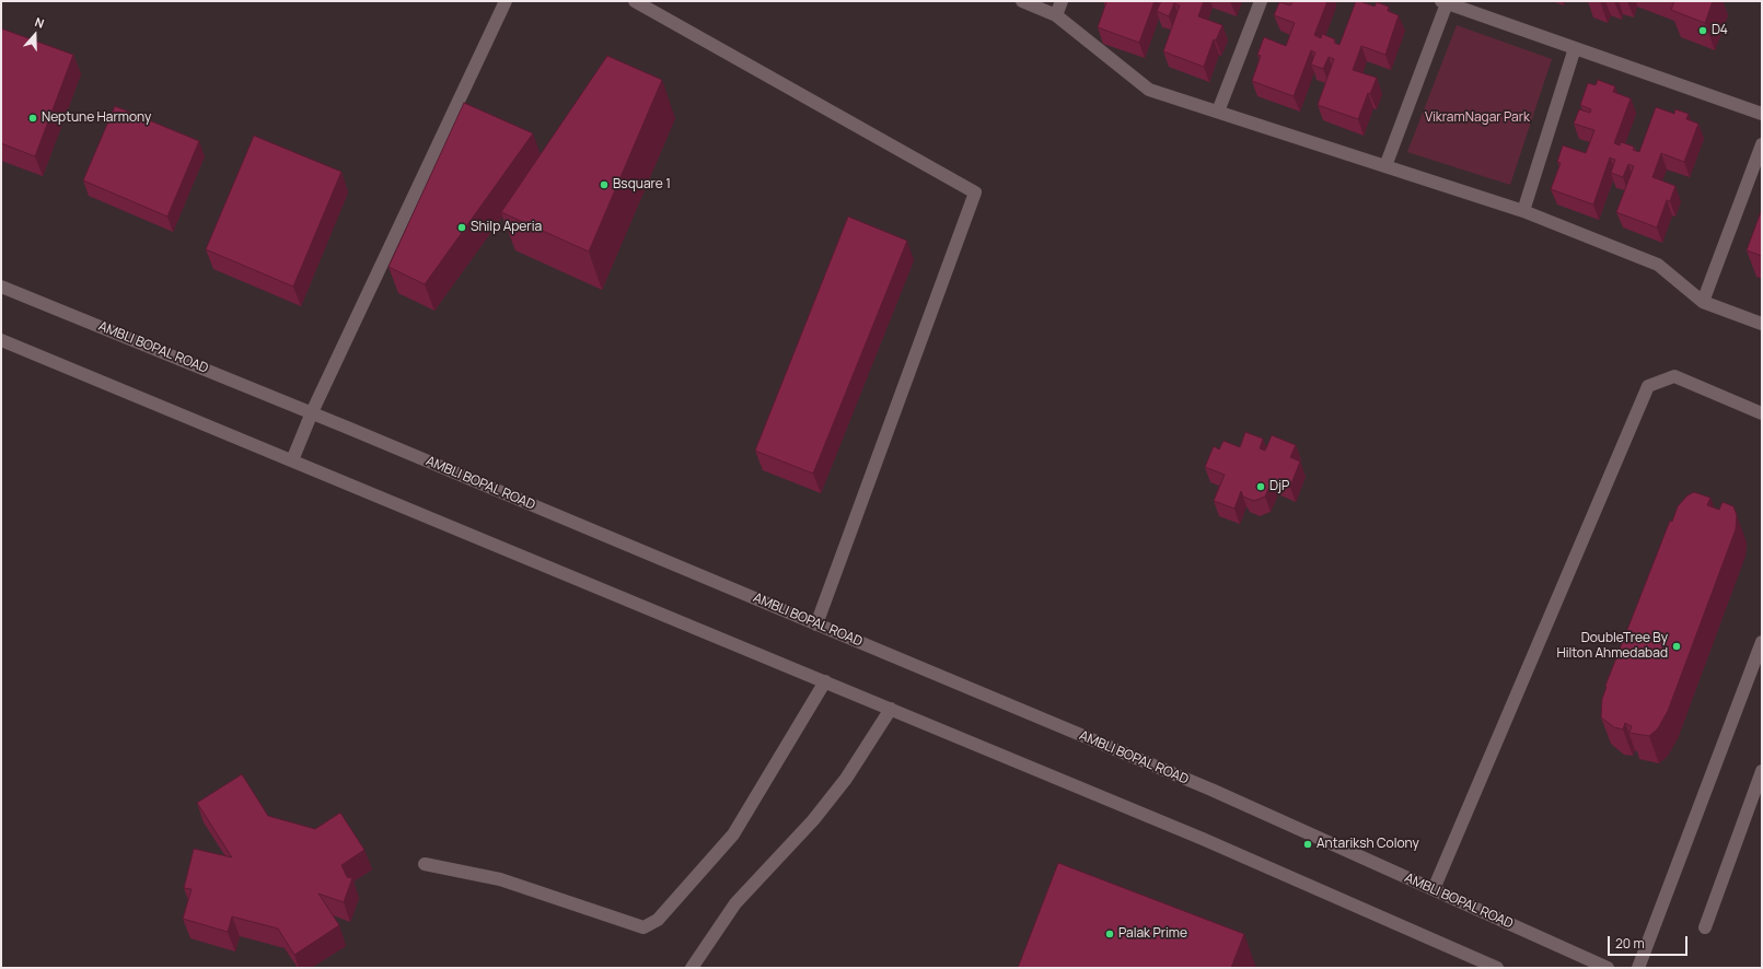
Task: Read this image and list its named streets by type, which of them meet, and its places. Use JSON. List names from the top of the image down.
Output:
{
  "streets": {
    "street": ["AMBLI BOPAL ROAD"]
  },
  "parks": ["VikramNagar Park"],
  "places": [
    "D4",
    "Neptune Harmony",
    "Bsquare 1",
    "Shilp Aperia",
    "DjP",
    "DoubleTree By Hilton Ahmedabad",
    "Antariksh Colony",
    "Palak Prime"
  ],
  "scale_bar": "20 m",
  "north": "top"
}
